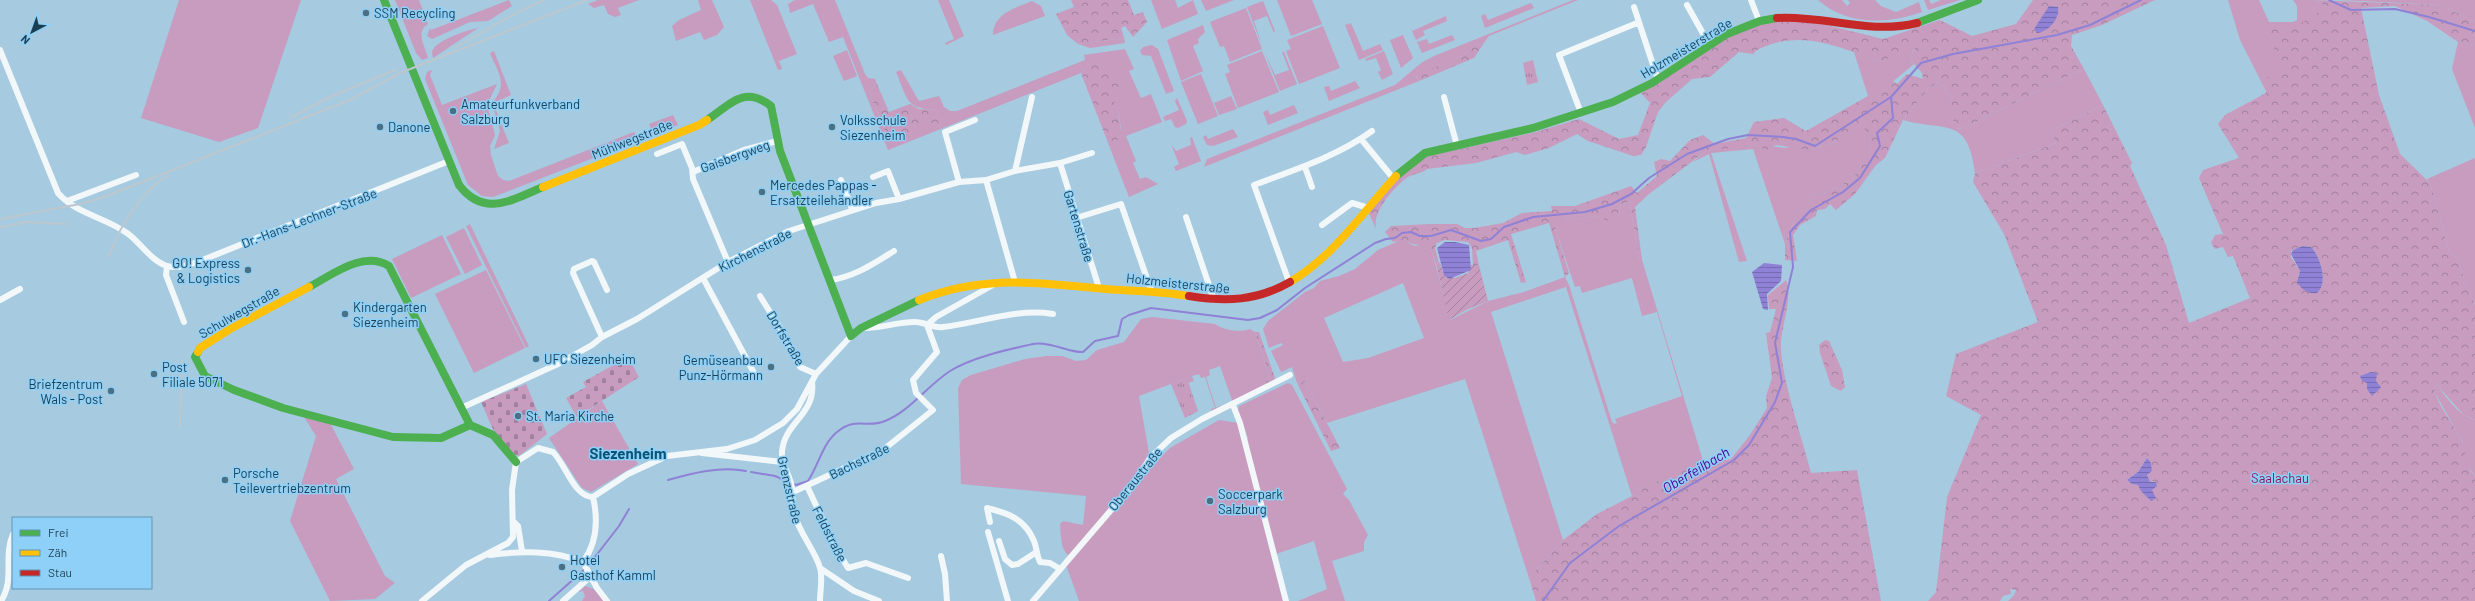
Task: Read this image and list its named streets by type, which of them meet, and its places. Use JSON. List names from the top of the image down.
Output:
{
  "streets": {
    "street": [
      "Holzmeisterstraße",
      "Mühlwegstraße",
      "Gaisbergweg",
      "Dr.-Hans-Lechner-Straße",
      "Gartenstraße",
      "Kirchenstraße",
      "Schulwegstraße",
      "Dorfstraße",
      "Bachstraße",
      "Oberaustraße",
      "Grenzstraße",
      "Feldstraße"
    ]
  },
  "crossings": [
    ["Holzmeisterstraße", "Mühlwegstraße"],
    ["Holzmeisterstraße", "Gartenstraße"],
    ["Holzmeisterstraße", "Dorfstraße"],
    ["Mühlwegstraße", "Gaisbergweg"],
    ["Mühlwegstraße", "Dr.-Hans-Lechner-Straße"],
    ["Mühlwegstraße", "Kirchenstraße"],
    ["Mühlwegstraße", "Dorfstraße"],
    ["Gaisbergweg", "Kirchenstraße"],
    ["Kirchenstraße", "Schulwegstraße"],
    ["Dorfstraße", "Grenzstraße"],
    ["Bachstraße", "Grenzstraße"],
    ["Bachstraße", "Feldstraße"]
  ],
  "districts": ["Siezenheim"],
  "water": ["Oberfeilbach"],
  "parks": ["Saalachau"],
  "places": [
    "SSM Recycling",
    "Amateurfunkverband Salzburg",
    "Danone",
    "Volksschule Siezenheim",
    "Mercedes Pappas - Ersatzteilehändler",
    "GO! Express & Logistics",
    "Kindergarten Siezenheim",
    "UFC Siezenheim",
    "Gemüseanbau Punz-Hörmann",
    "Post Filiale 5071",
    "Briefzentrum Wals - Post",
    "St. Maria Kirche",
    "Porsche Teilevertriebzentrum",
    "Soccerpark Salzburg",
    "Hotel Gasthof Kamml"
  ],
  "legend": ["Frei", "Zäh", "Stau"],
  "north": "bottom left"
}
